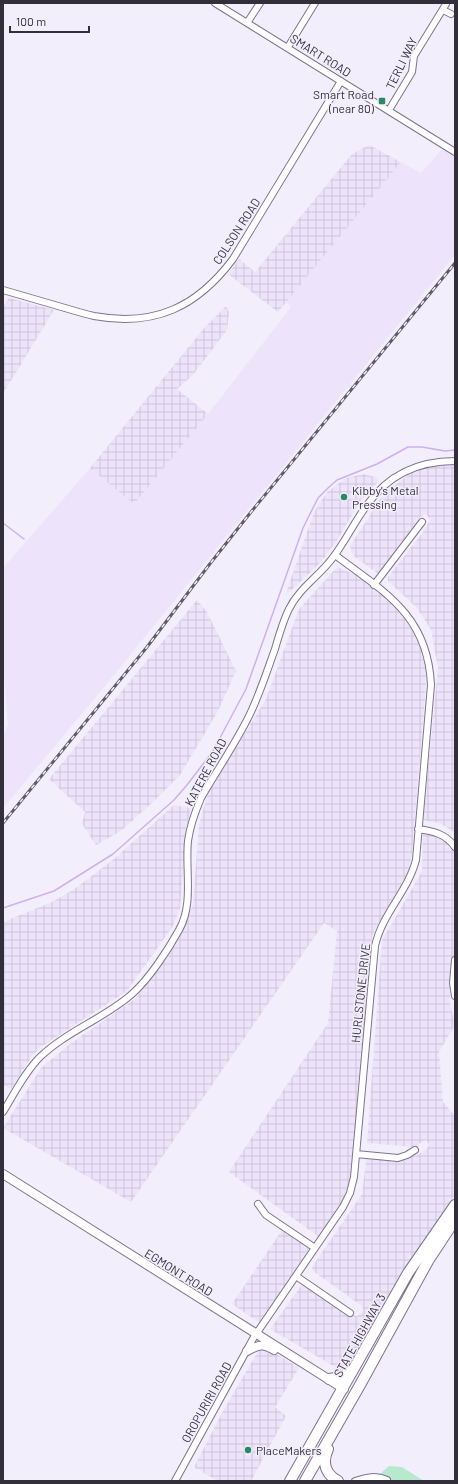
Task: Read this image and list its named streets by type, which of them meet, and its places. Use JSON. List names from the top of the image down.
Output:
{
  "streets": {
    "highway": ["STATE HIGHWAY 3"],
    "main road": ["EGMONT ROAD"],
    "street": [
      "SMART ROAD",
      "TERLI WAY",
      "COLSON ROAD",
      "KATERE ROAD",
      "HURLSTONE DRIVE",
      "OROPURIRI ROAD"
    ]
  },
  "crossings": [
    ["SMART ROAD", "TERLI WAY"],
    ["SMART ROAD", "COLSON ROAD"],
    ["KATERE ROAD", "HURLSTONE DRIVE"],
    ["HURLSTONE DRIVE", "EGMONT ROAD"],
    ["HURLSTONE DRIVE", "OROPURIRI ROAD"],
    ["EGMONT ROAD", "STATE HIGHWAY 3"],
    ["EGMONT ROAD", "OROPURIRI ROAD"]
  ],
  "places": {
    "transit": ["Smart Road (near 80)"],
    "other": ["Kibby's Metal Pressing", "PlaceMakers"]
  },
  "scale_bar": "100 m"
}
